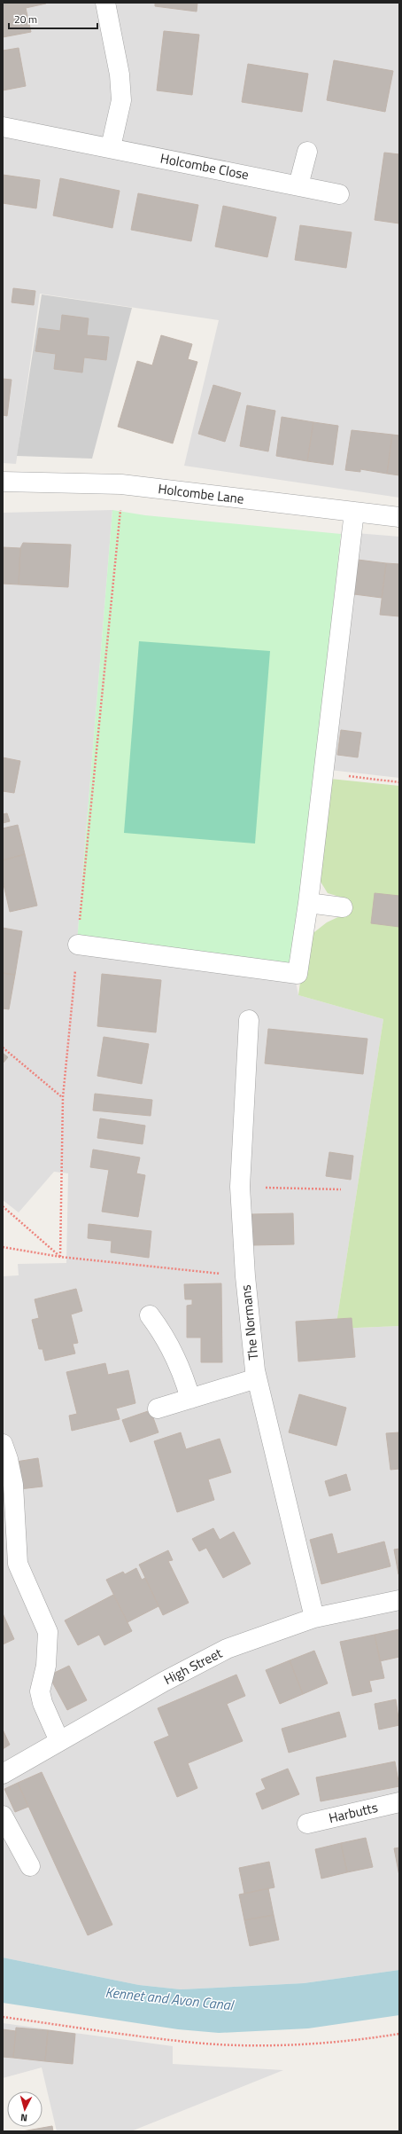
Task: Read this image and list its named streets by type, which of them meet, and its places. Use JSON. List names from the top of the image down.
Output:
{
  "streets": {
    "street": [
      "Holcombe Close",
      "Holcombe Lane",
      "The Normans",
      "High Street",
      "Harbutts"
    ]
  },
  "crossings": [
    ["The Normans", "High Street"]
  ],
  "water": ["Kennet and Avon Canal"],
  "scale_bar": "20 m",
  "north": "bottom"
}
